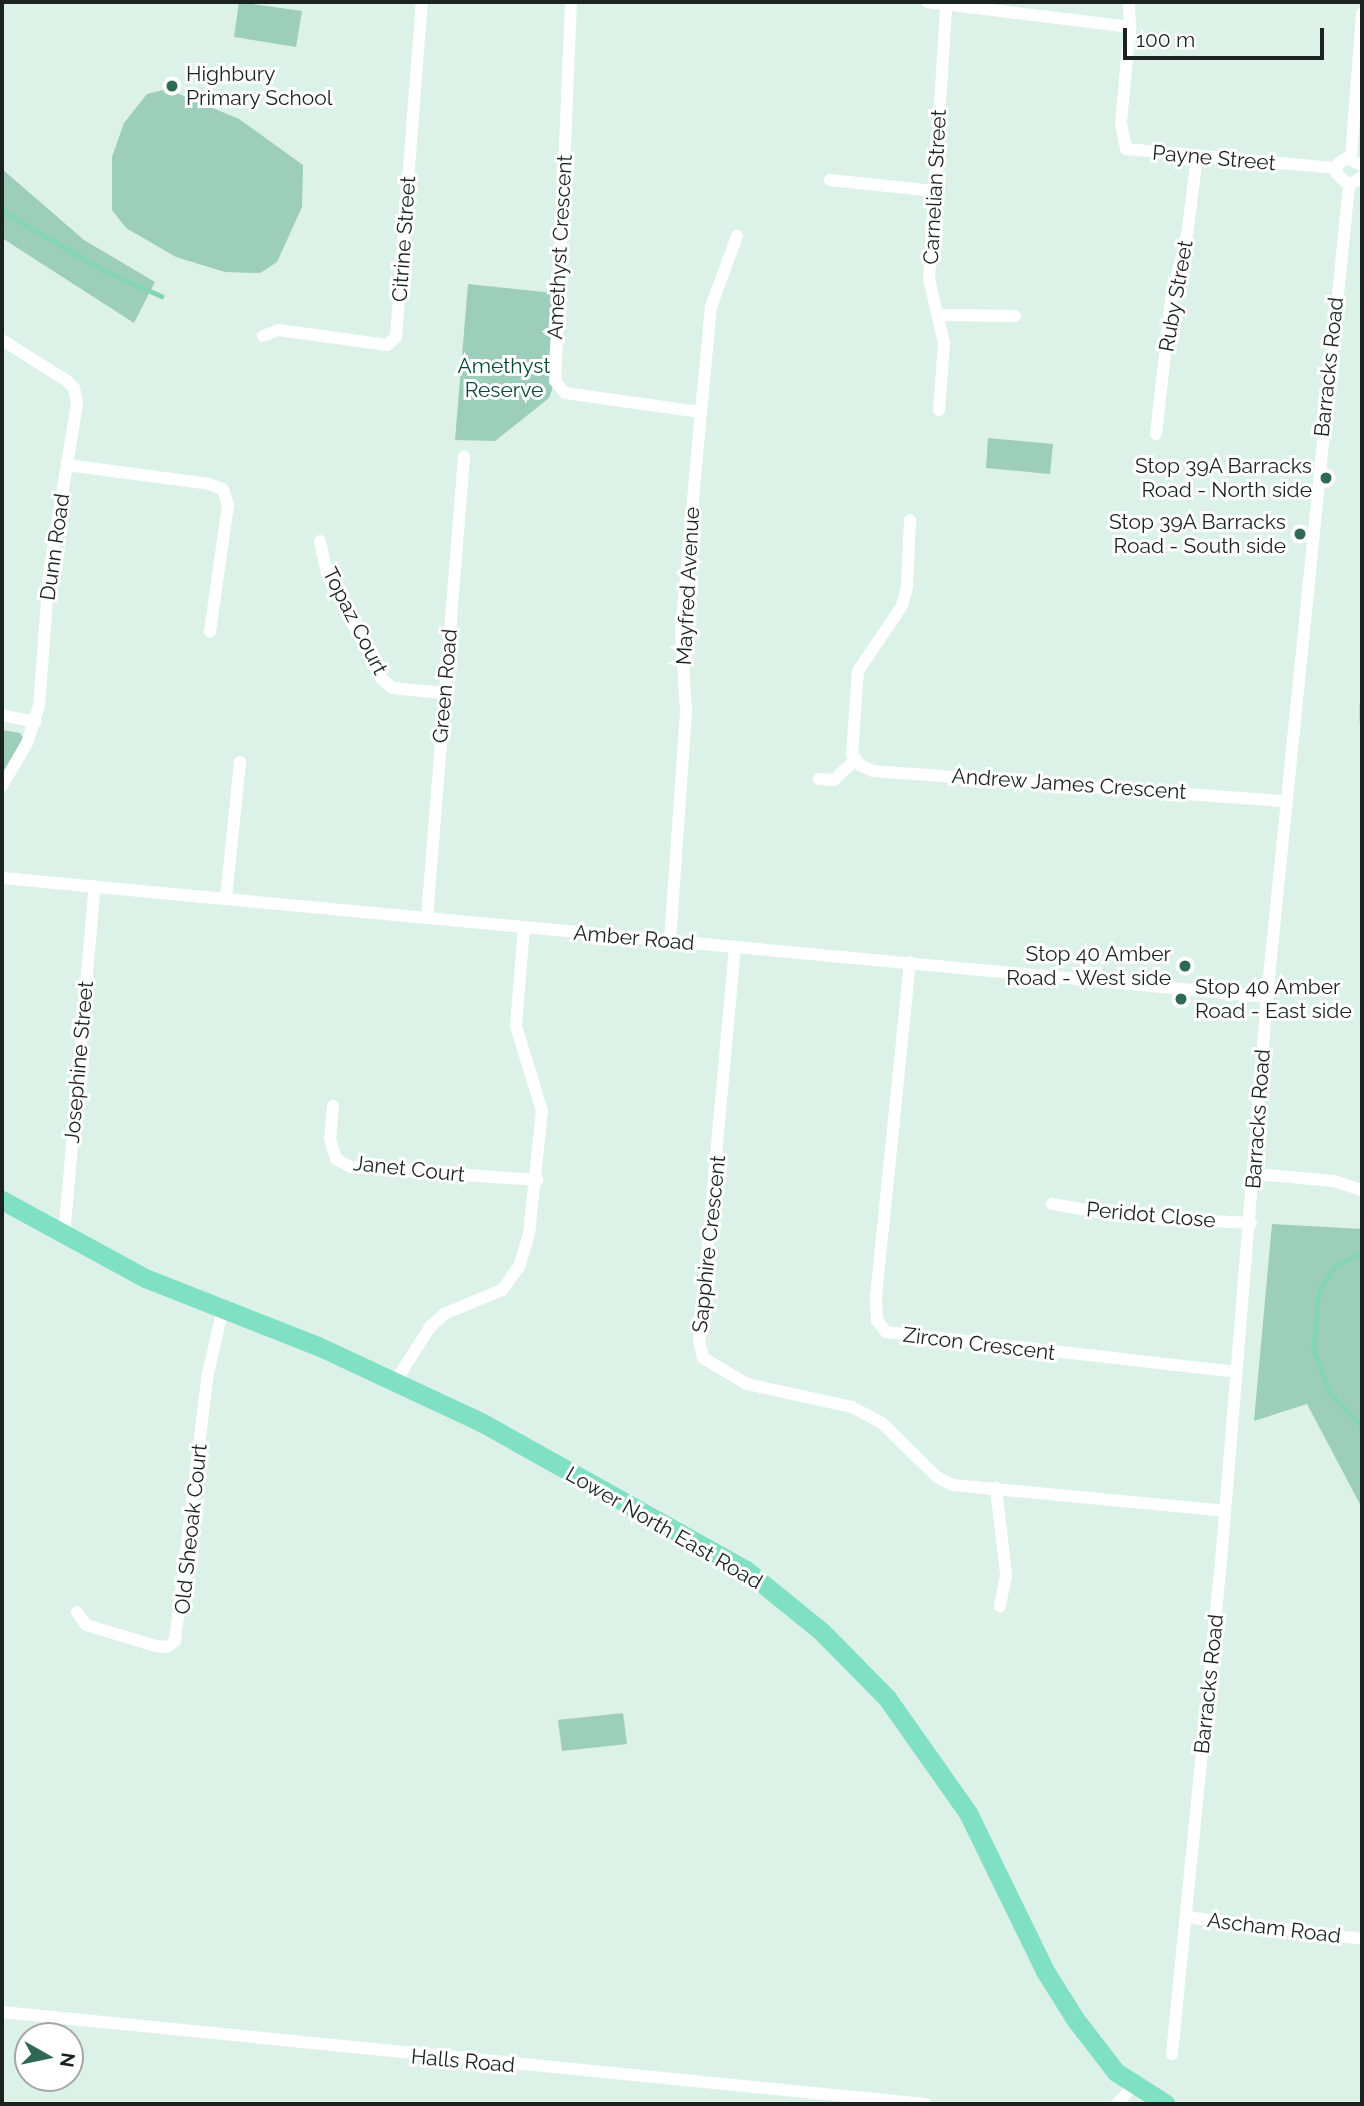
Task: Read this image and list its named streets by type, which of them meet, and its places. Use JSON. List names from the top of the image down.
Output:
{
  "streets": {
    "main road": ["Lower North East Road"],
    "street": [
      "Payne Street",
      "Carnelian Street",
      "Citrine Street",
      "Amethyst Crescent",
      "Ruby Street",
      "Barracks Road",
      "Dunn Road",
      "Mayfred Avenue",
      "Topaz Court",
      "Green Road",
      "Andrew James Crescent",
      "Amber Road",
      "Josephine Street",
      "Janet Court",
      "Peridot Close",
      "Sapphire Crescent",
      "Zircon Crescent",
      "Old Sheoak Court",
      "Ascham Road",
      "Halls Road"
    ]
  },
  "crossings": [
    ["Payne Street", "Ruby Street"],
    ["Amethyst Crescent", "Mayfred Avenue"],
    ["Barracks Road", "Andrew James Crescent"],
    ["Barracks Road", "Amber Road"],
    ["Barracks Road", "Peridot Close"],
    ["Barracks Road", "Sapphire Crescent"],
    ["Barracks Road", "Zircon Crescent"],
    ["Barracks Road", "Ascham Road"],
    ["Mayfred Avenue", "Amber Road"],
    ["Topaz Court", "Green Road"],
    ["Green Road", "Amber Road"],
    ["Amber Road", "Josephine Street"],
    ["Amber Road", "Sapphire Crescent"],
    ["Amber Road", "Zircon Crescent"],
    ["Josephine Street", "Lower North East Road"],
    ["Lower North East Road", "Old Sheoak Court"]
  ],
  "parks": ["Amethyst Reserve"],
  "places": [
    "Highbury Primary School",
    "Stop 39A Barracks Road - North side",
    "Stop 39A Barracks Road - South side",
    "Stop 40 Amber Road - West side",
    "Stop 40 Amber Road - East side"
  ],
  "scale_bar": "100 m",
  "north": "right"
}
